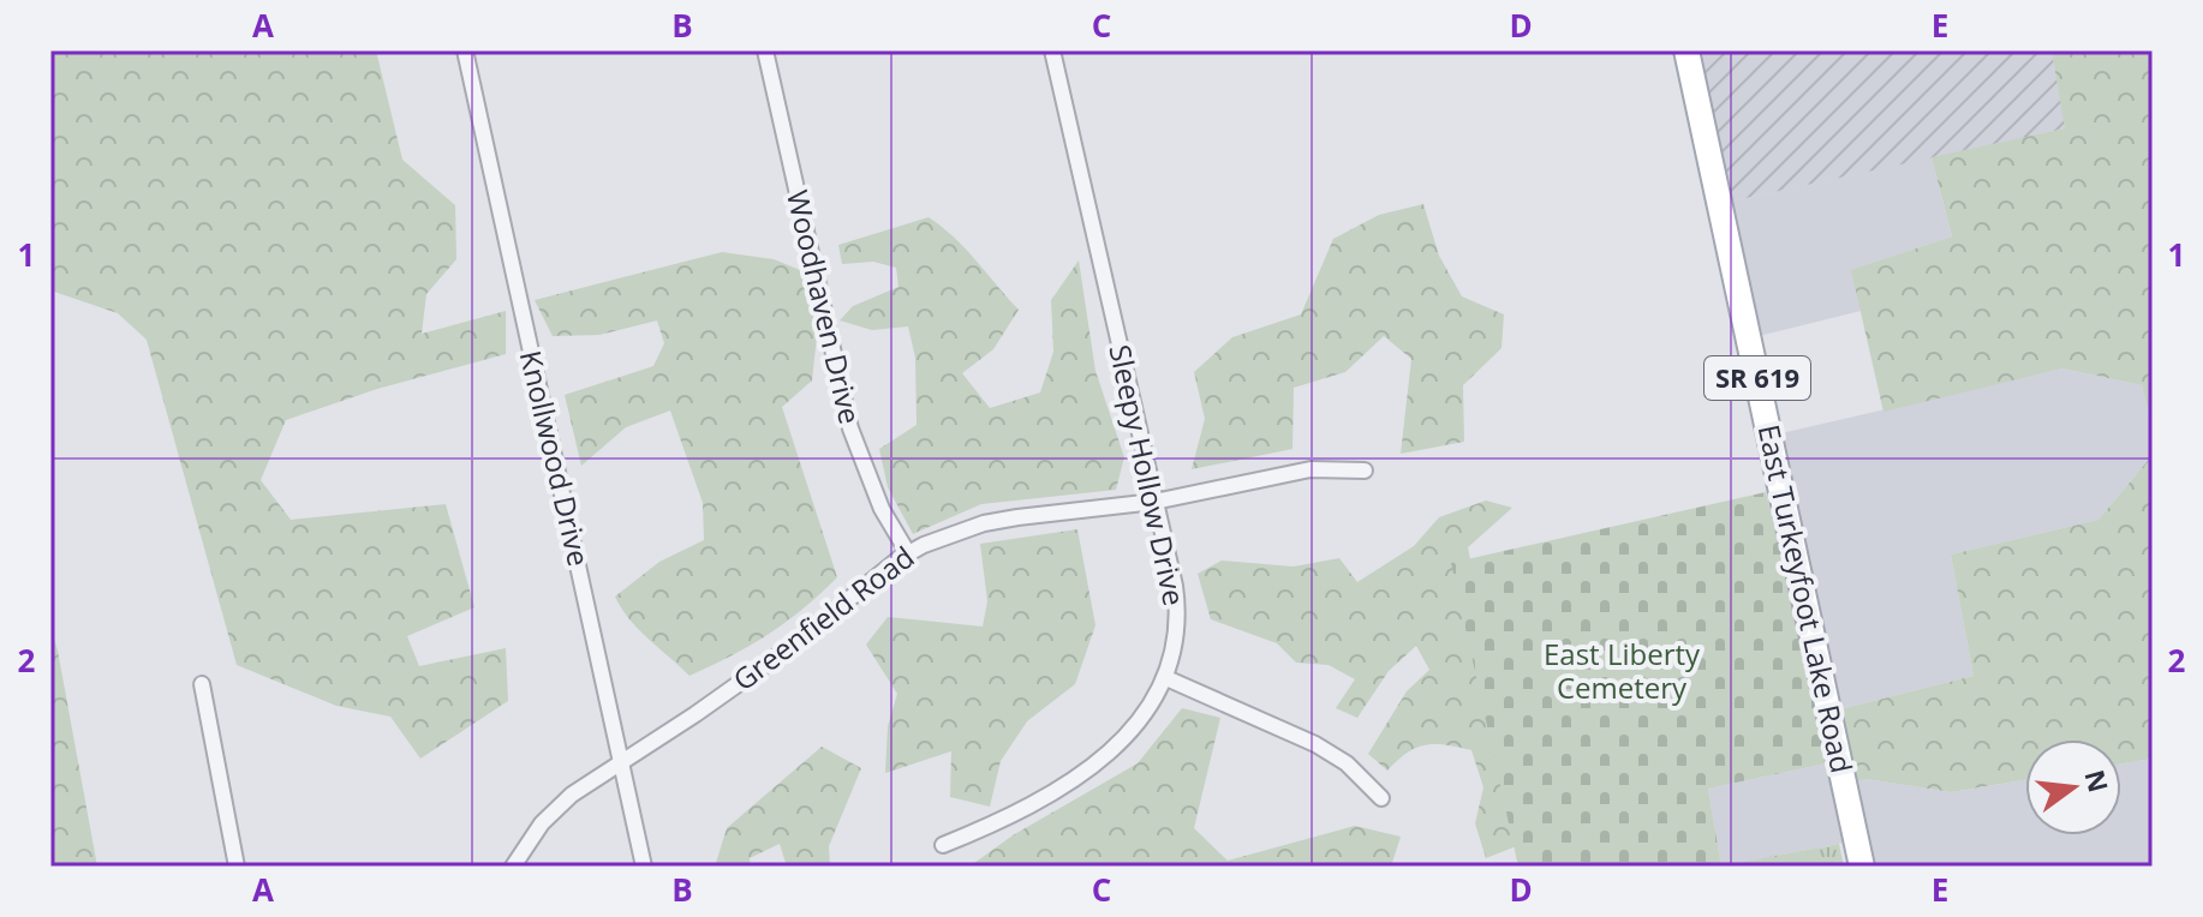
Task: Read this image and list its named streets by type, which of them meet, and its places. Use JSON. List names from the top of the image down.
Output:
{
  "streets": {
    "main road": ["SR 619", "East Turkeyfoot Lake Road"],
    "street": [
      "Woodhaven Drive",
      "Knollwood Drive",
      "Sleepy Hollow Drive",
      "Greenfield Road"
    ]
  },
  "crossings": [
    ["Woodhaven Drive", "Greenfield Road"],
    ["Knollwood Drive", "Greenfield Road"],
    ["Sleepy Hollow Drive", "Greenfield Road"]
  ],
  "parks": ["East Liberty Cemetery"],
  "north": "right",
  "grid": {
    "columns": [
      "A",
      "B",
      "C",
      "D",
      "E"
    ],
    "rows": ["1", "2"]
  }
}
